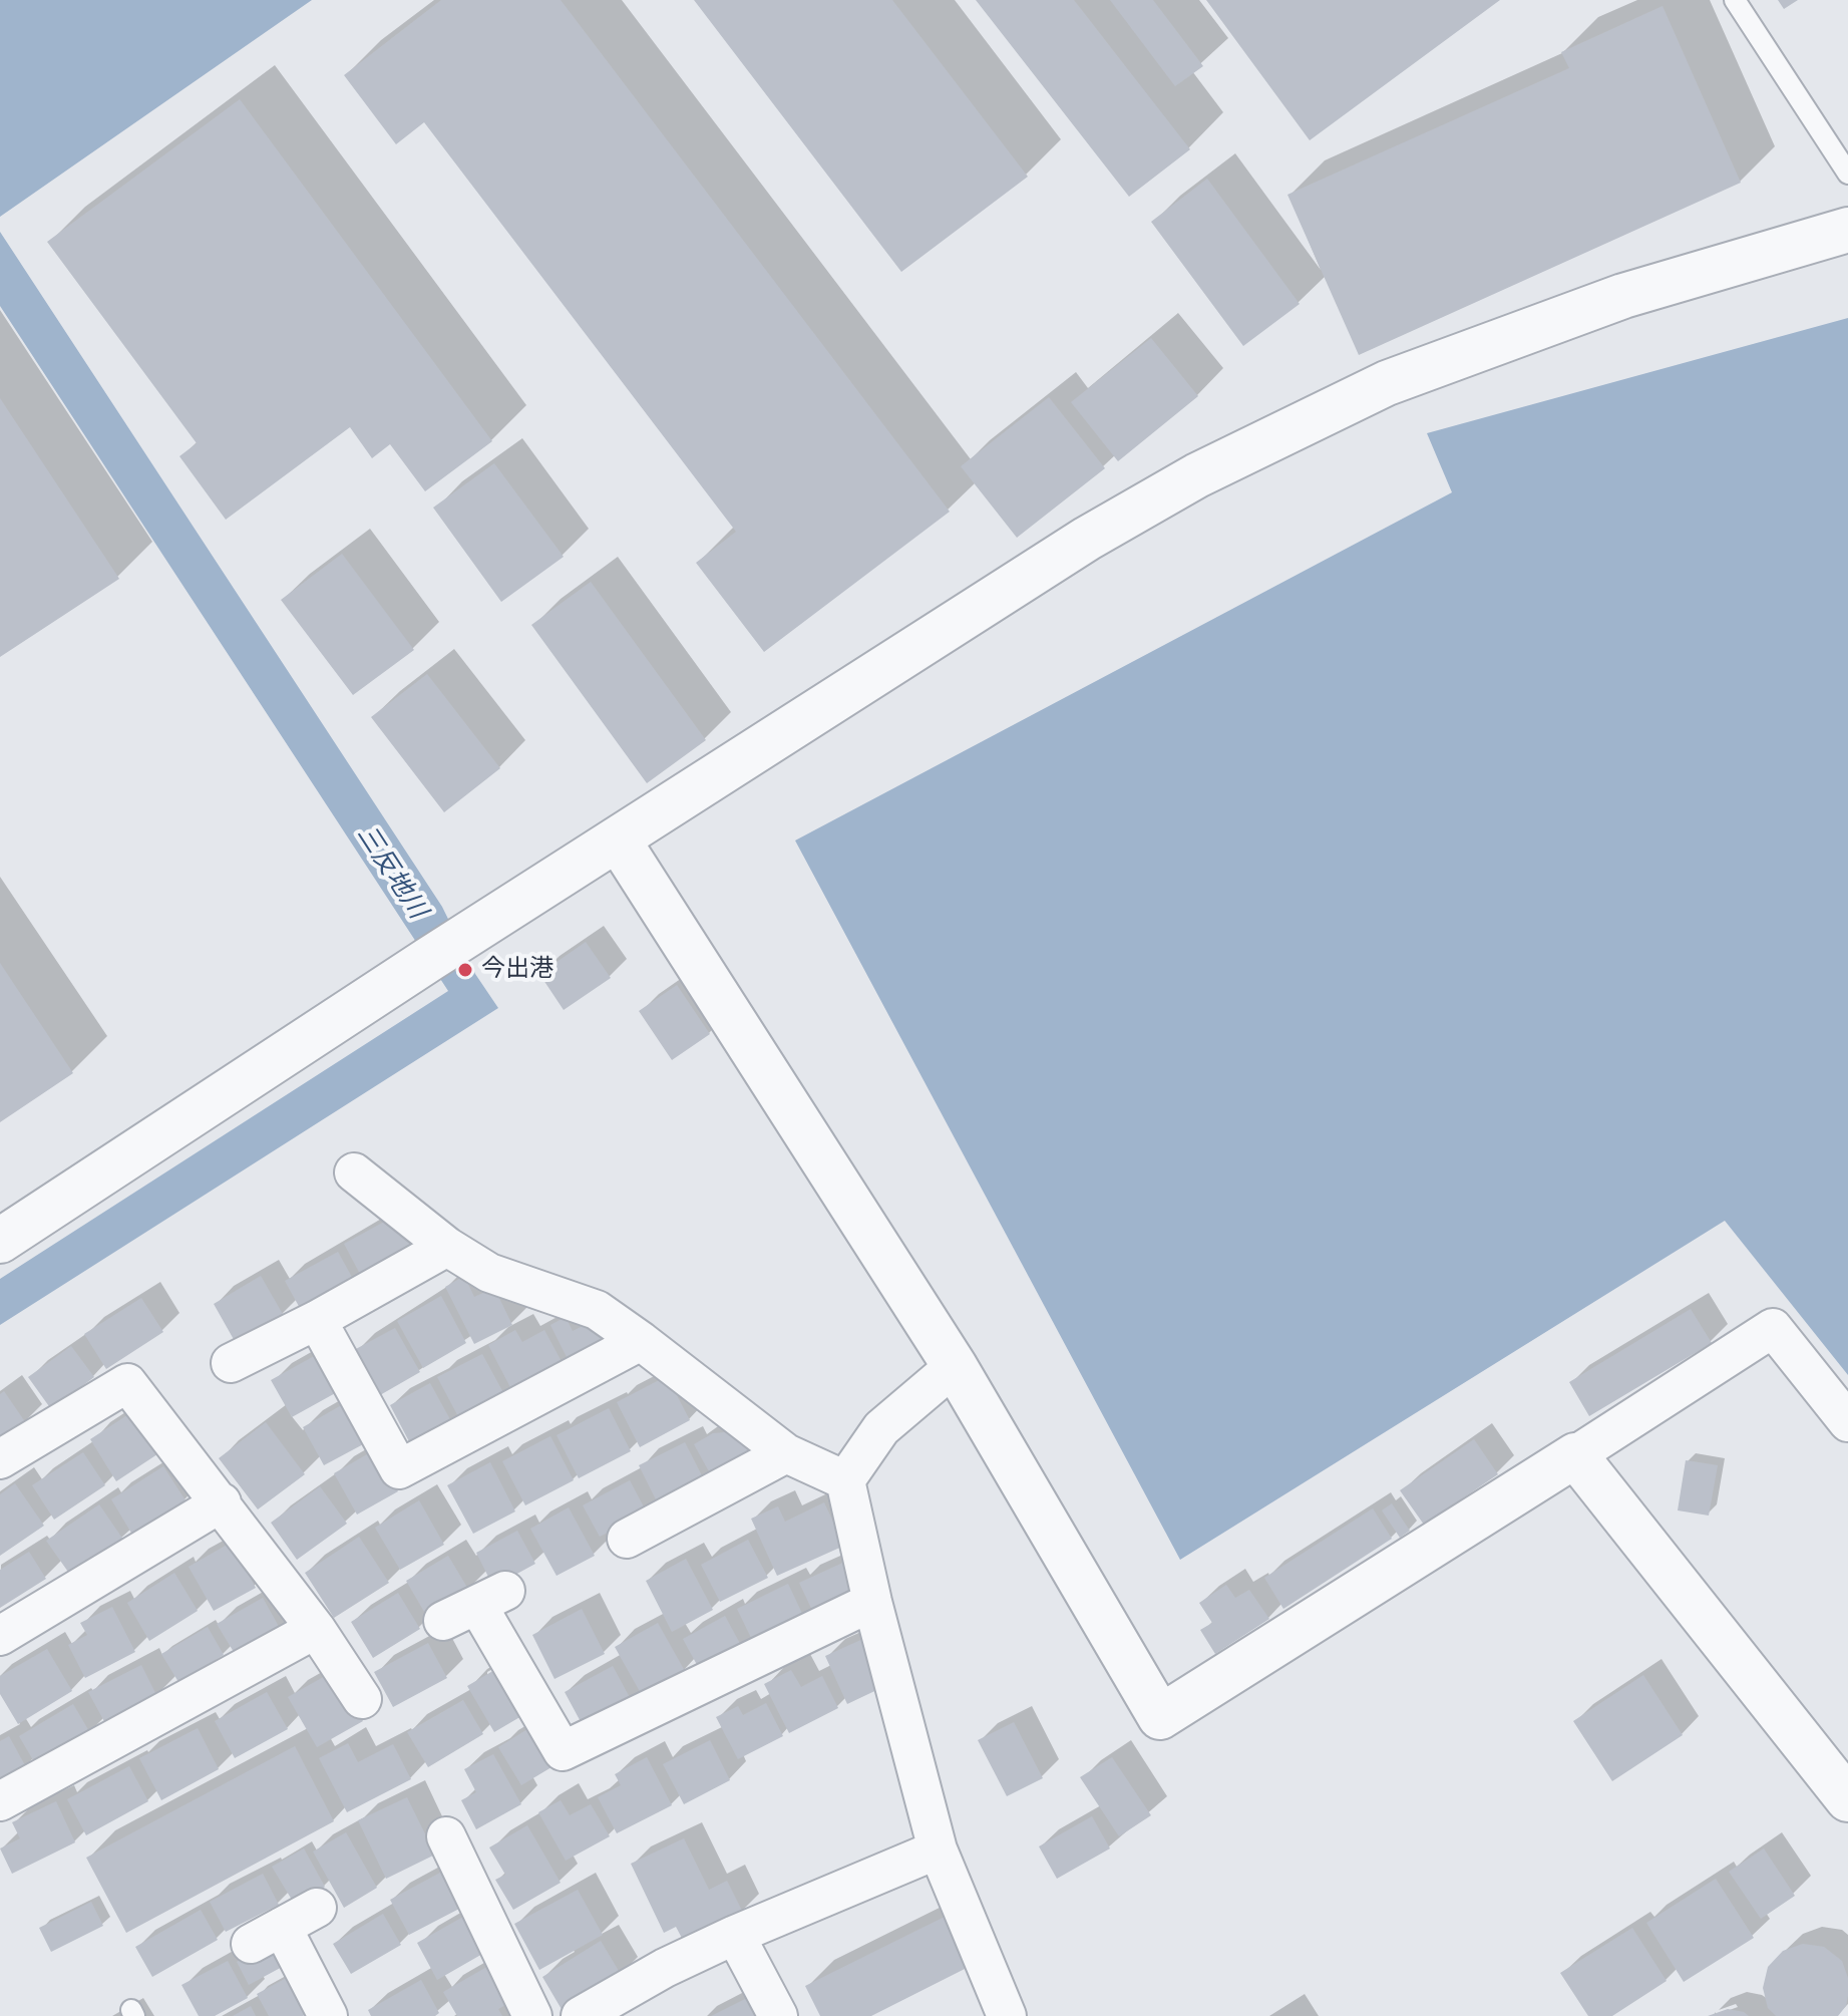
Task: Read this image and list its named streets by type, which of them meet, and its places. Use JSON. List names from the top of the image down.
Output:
{
  "water": ["三反地川"],
  "places": ["今出港"]
}
